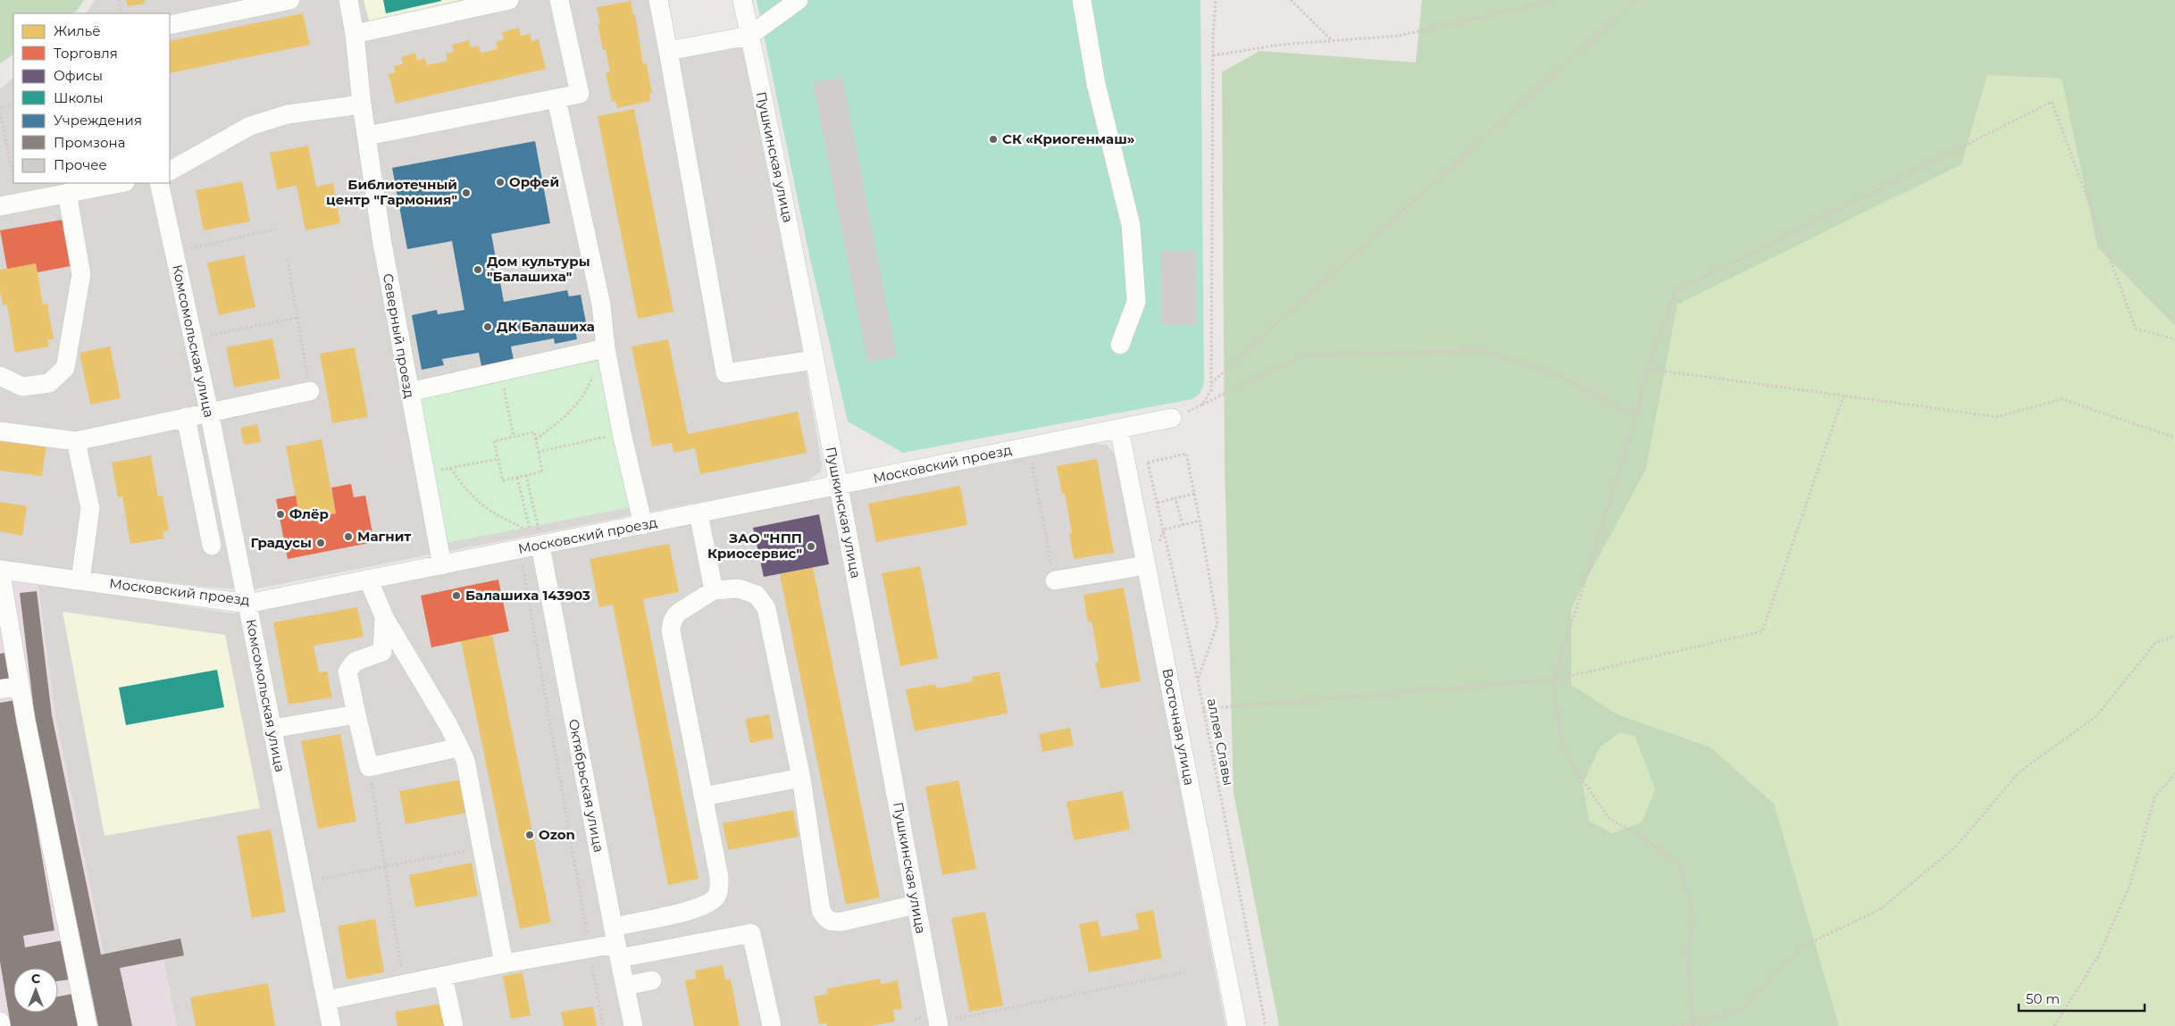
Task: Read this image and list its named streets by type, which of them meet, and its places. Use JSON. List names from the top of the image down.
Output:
{
  "streets": {
    "street": [
      "Пушкинская улица",
      "Северный проезд",
      "Комсомольская улица",
      "Московский проезд",
      "Восточная улица",
      "Октябрьская улица"
    ],
    "path": ["аллея Славы"]
  },
  "crossings": [
    ["Пушкинская улица", "Московский проезд"],
    ["Северный проезд", "Московский проезд"],
    ["Комсомольская улица", "Московский проезд"],
    ["Московский проезд", "Восточная улица"],
    ["Московский проезд", "Октябрьская улица"]
  ],
  "places": [
    "СК «Криогенмаш»",
    "Орфей",
    "Библиотечный центр \"Гармония\"",
    "Дом культуры \"Балашиха\"",
    "ДК Балашиха",
    "Флёр",
    "Магнит",
    "Градусы",
    "ЗАО \"НПП Криосервис\"",
    "Балашиха 143903",
    "Ozon"
  ],
  "legend": [
    "Жильё",
    "Торговля",
    "Офисы",
    "Школы",
    "Учреждения",
    "Промзона",
    "Прочее"
  ],
  "scale_bar": "50 m",
  "north": "top"
}
